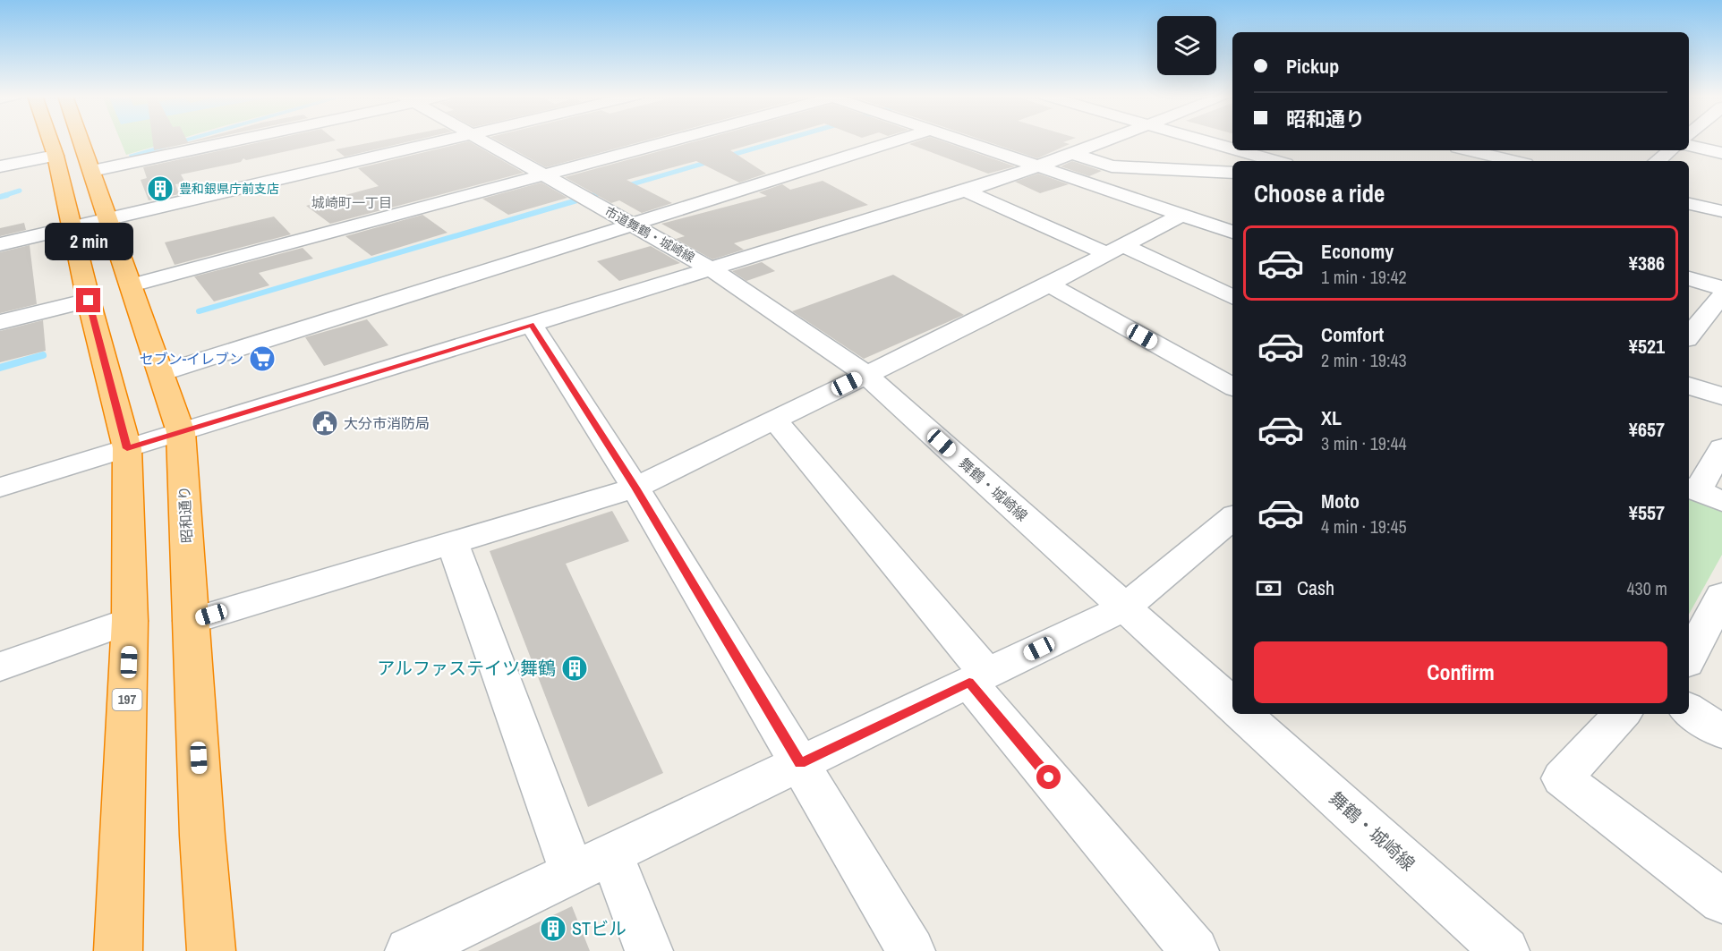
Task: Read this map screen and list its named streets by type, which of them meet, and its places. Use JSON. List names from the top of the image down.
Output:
{
  "streets": {
    "highway": ["昭和通り", "197"],
    "street": ["市道舞鶴・城崎線", "舞鶴・城崎線"]
  },
  "crossings": [
    ["市道舞鶴・城崎線", "舞鶴・城崎線"]
  ],
  "districts": ["城崎町一丁目"],
  "places": {
    "building": ["豊和銀県庁前支店", "アルファステイツ舞鶴", "STビル"],
    "supermarket": ["セブン-イレブン"],
    "public building": ["大分市消防局"]
  },
  "page": {
    "banner": ["Pickup", "昭和通り"],
    "heading": "Choose a ride",
    "bubble": "2 min",
    "list": [
      {
        "name": "Economy",
        "note": "1 min · 19:42",
        "value": "¥386"
      },
      {
        "name": "Comfort",
        "note": "2 min · 19:43",
        "value": "¥521"
      },
      {
        "name": "XL",
        "note": "3 min · 19:44",
        "value": "¥657"
      },
      {
        "name": "Moto",
        "note": "4 min · 19:45",
        "value": "¥557"
      }
    ],
    "pay": ["Cash", "430 m"],
    "buttons": "Confirm"
  }
}
